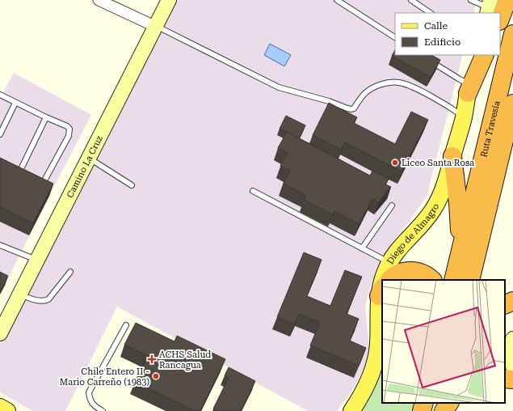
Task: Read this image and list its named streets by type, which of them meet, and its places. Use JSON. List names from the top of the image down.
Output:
{
  "streets": {
    "highway": ["Ruta Travesía"],
    "main road": ["Diego de Almagro"],
    "street": ["Camino La Cruz"]
  },
  "places": {
    "other": ["Liceo Santa Rosa", "Chile Entero II - Mario Carreño (1983)"],
    "health": ["ACHS Salud Rancagua"]
  },
  "legend": ["Calle", "Edificio"]
}
